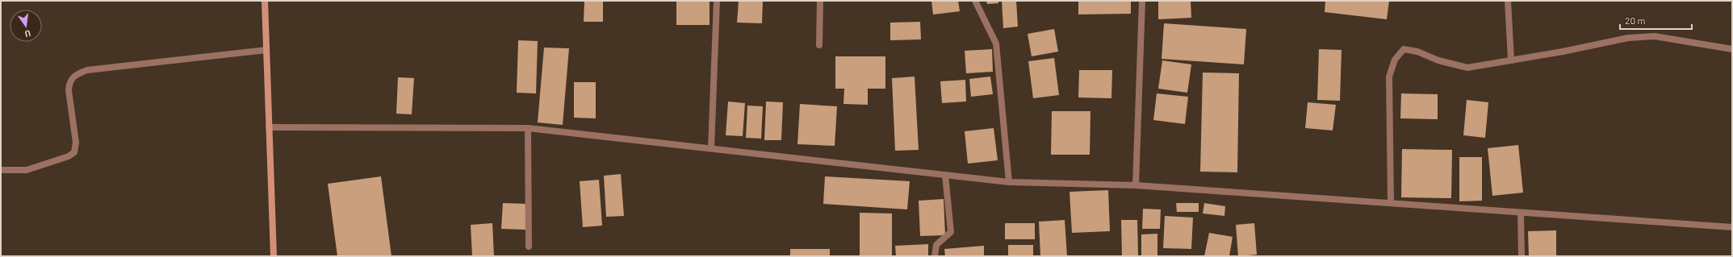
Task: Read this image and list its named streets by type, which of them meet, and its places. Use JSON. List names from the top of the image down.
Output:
{
  "scale_bar": "20 m",
  "north": "bottom"
}
